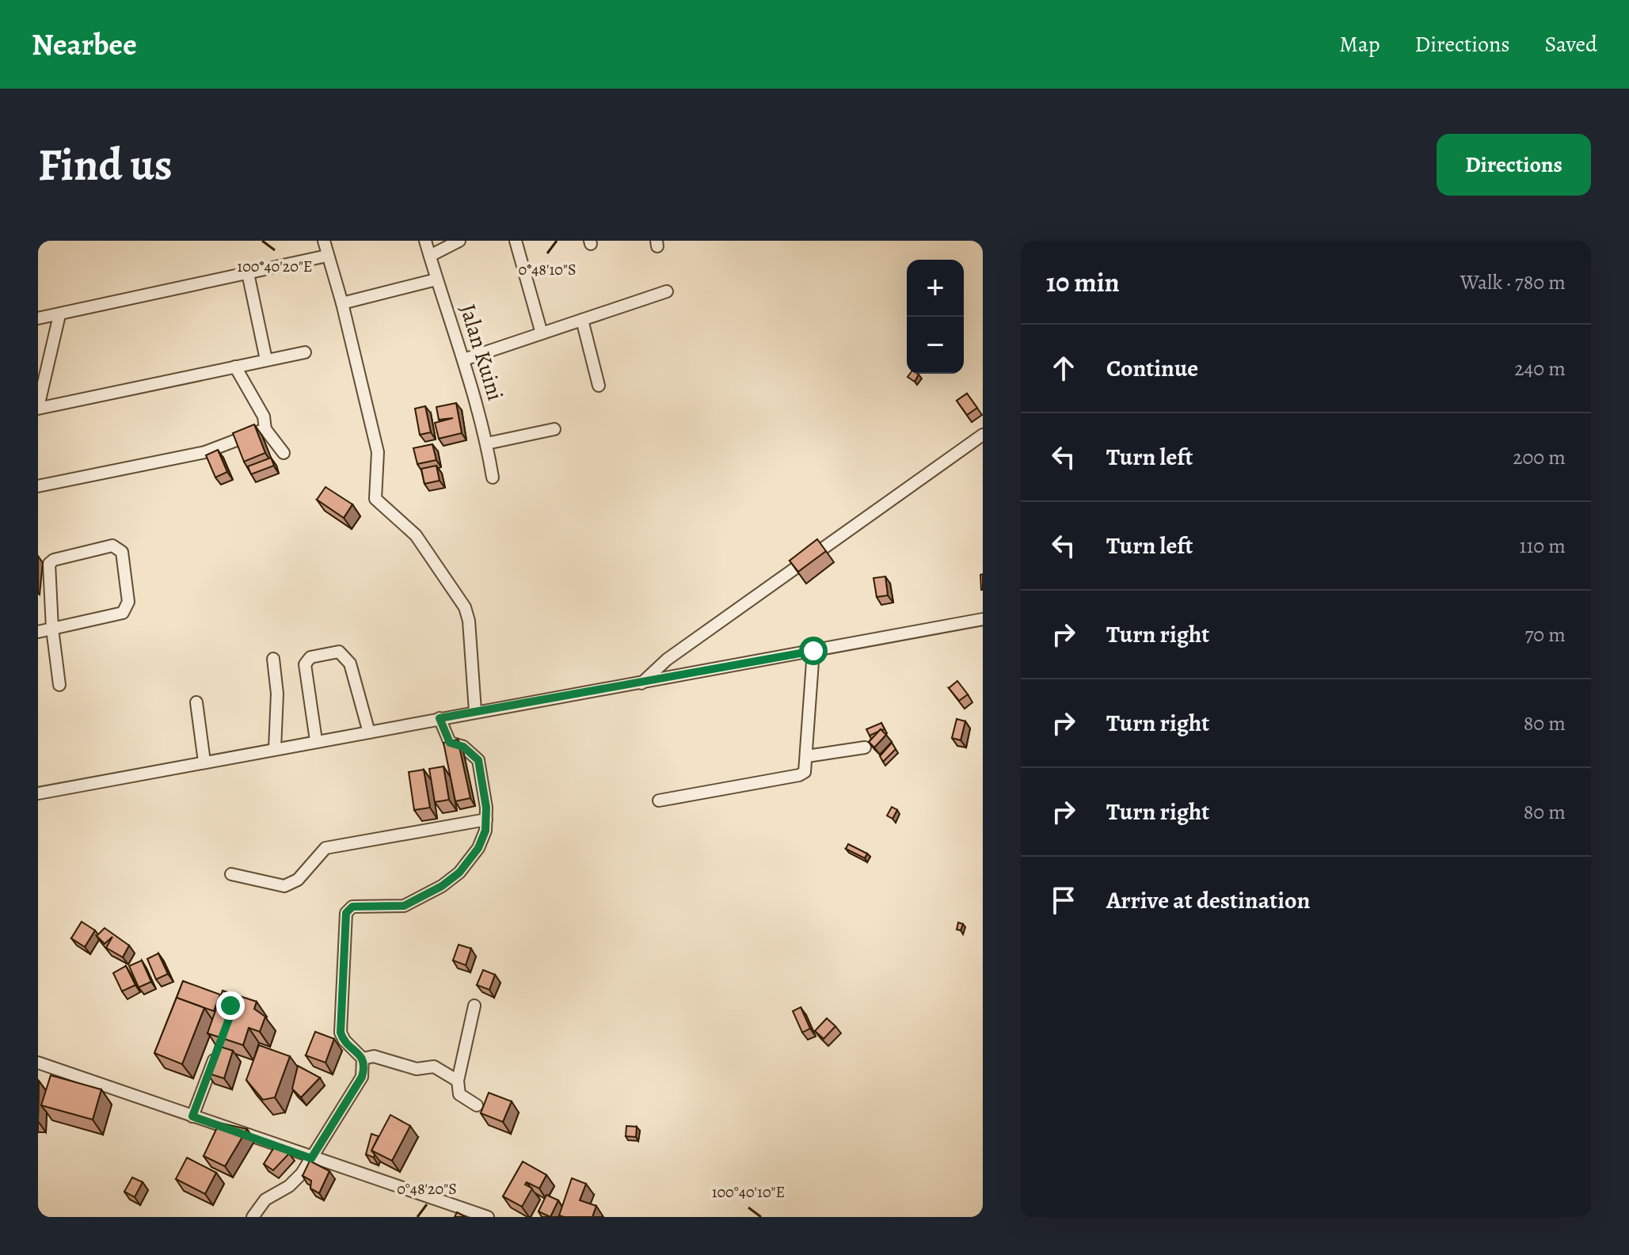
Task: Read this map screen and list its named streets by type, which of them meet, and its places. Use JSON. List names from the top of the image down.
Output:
{
  "streets": {
    "street": ["Jalan Kuini"]
  },
  "page": {
    "header": "Nearbee",
    "nav": ["Map", "Directions", "Saved"],
    "buttons": "Directions",
    "title": "Find us",
    "heading": ["10 min", "Walk · 780 m"],
    "map_buttons": ["+", "−"],
    "list": [
      ["Continue", "240 m"],
      ["Turn left", "200 m"],
      ["Turn left", "110 m"],
      ["Turn right", "70 m"],
      ["Turn right", "80 m"],
      ["Turn right", "80 m"],
      "Arrive at destination"
    ]
  },
  "coordinates": [
    "100°40'20\"E",
    "0°48'10\"S",
    "0°48'20\"S",
    "100°40'10\"E"
  ]
}
